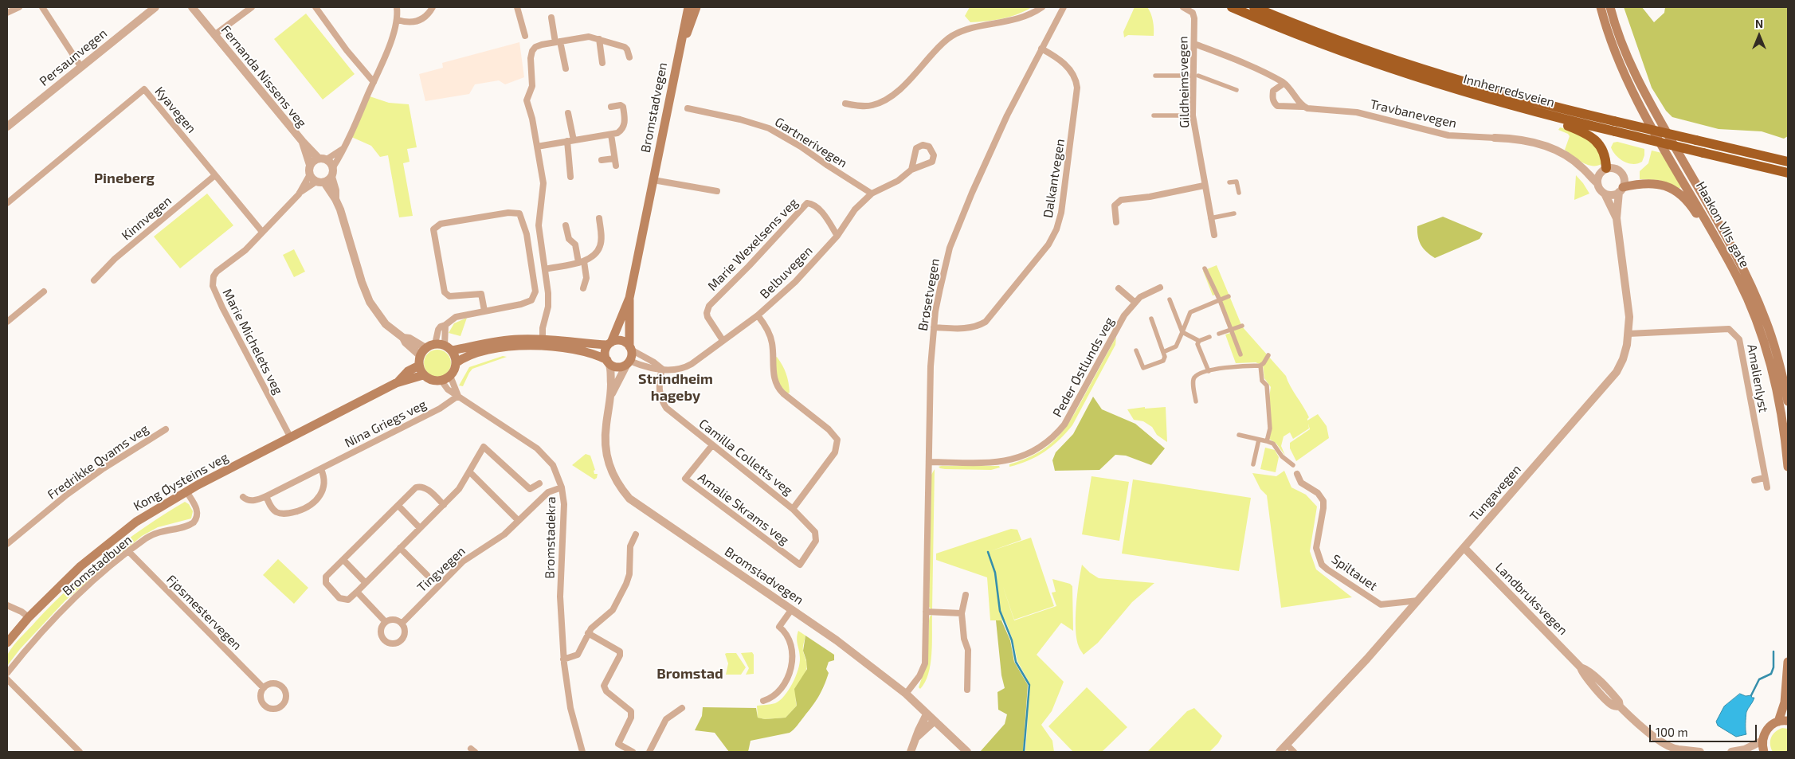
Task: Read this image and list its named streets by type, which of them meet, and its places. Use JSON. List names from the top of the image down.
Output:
{
  "streets": {
    "highway": ["Innherredsveien"],
    "main road": ["Bromstadvegen", "Haakon VIIs gate", "Kong Øysteins veg"],
    "street": [
      "Persaunvegen",
      "Fernanda Nissens veg",
      "Gildheimsvegen",
      "Kyavegen",
      "Travbanevegen",
      "Gartnerivegen",
      "Dalkantvegen",
      "Kinnvegen",
      "Marie Wexelsens veg",
      "Belbuvegen",
      "Brøsetvegen",
      "Marie Michelets veg",
      "Peder Østlunds veg",
      "Amalienlyst",
      "Nina Griegs veg",
      "Camilla Colletts veg",
      "Fredrikke Qvams veg",
      "Tungavegen",
      "Amalie Skrams veg",
      "Bromstadekra",
      "Bromstadbuen",
      "Tingvegen",
      "Spiltauet",
      "Landbruksvegen",
      "Fjøsmestervegen"
    ]
  },
  "crossings": [
    ["Fernanda Nissens veg", "Marie Michelets veg"],
    ["Bromstadvegen", "Belbuvegen"],
    ["Bromstadvegen", "Brøsetvegen"],
    ["Kyavegen", "Kinnvegen"],
    ["Kyavegen", "Marie Michelets veg"],
    ["Travbanevegen", "Tungavegen"],
    ["Gartnerivegen", "Belbuvegen"],
    ["Dalkantvegen", "Brøsetvegen"],
    ["Marie Wexelsens veg", "Belbuvegen"],
    ["Belbuvegen", "Camilla Colletts veg"],
    ["Brøsetvegen", "Peder Østlunds veg"],
    ["Marie Michelets veg", "Kong Øysteins veg"],
    ["Amalienlyst", "Tungavegen"],
    ["Nina Griegs veg", "Bromstadekra"],
    ["Camilla Colletts veg", "Amalie Skrams veg"],
    ["Kong Øysteins veg", "Bromstadekra"],
    ["Kong Øysteins veg", "Bromstadbuen"],
    ["Tungavegen", "Spiltauet"],
    ["Tungavegen", "Landbruksvegen"],
    ["Bromstadekra", "Tingvegen"],
    ["Bromstadbuen", "Fjøsmestervegen"]
  ],
  "districts": ["Pineberg", "Strindheim hageby", "Bromstad"],
  "scale_bar": "100 m",
  "north": "top"
}
